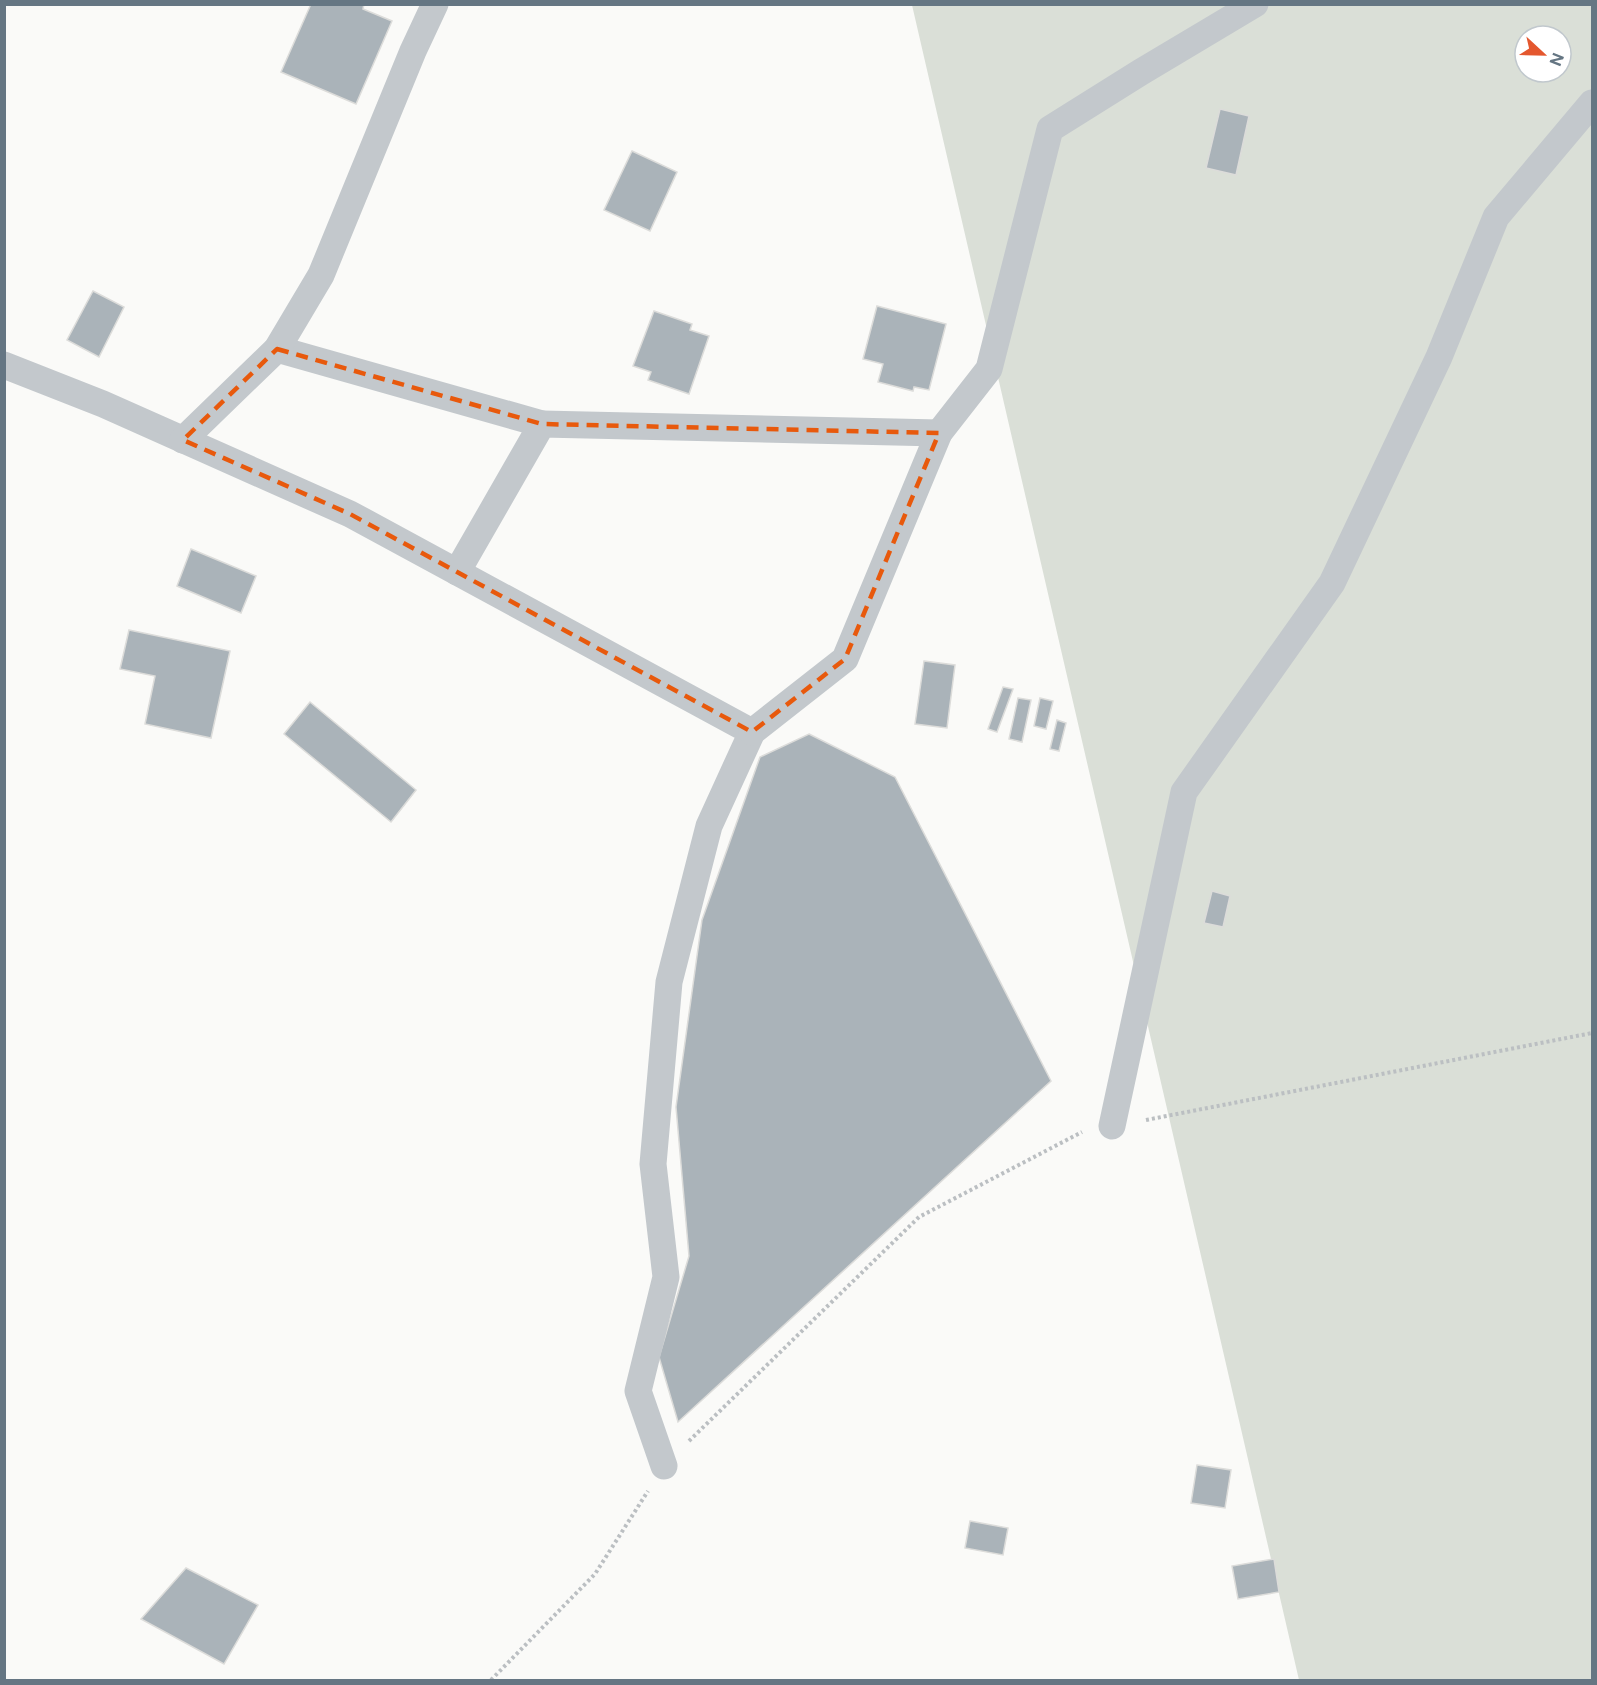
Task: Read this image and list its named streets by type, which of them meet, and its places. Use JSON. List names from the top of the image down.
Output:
{
  "north": "right"
}
